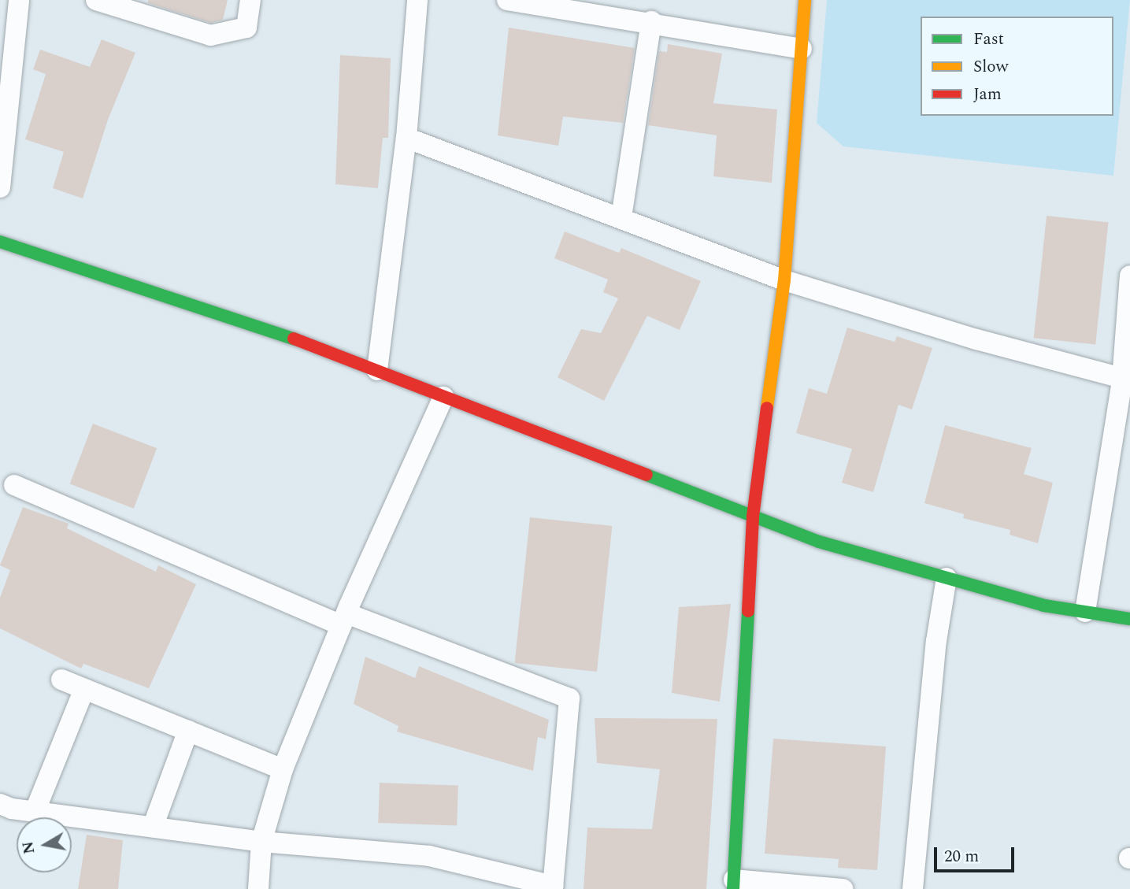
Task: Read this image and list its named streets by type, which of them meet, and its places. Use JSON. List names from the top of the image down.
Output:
{
  "legend": ["Fast", "Slow", "Jam"],
  "scale_bar": "20 m",
  "north": "left"
}
